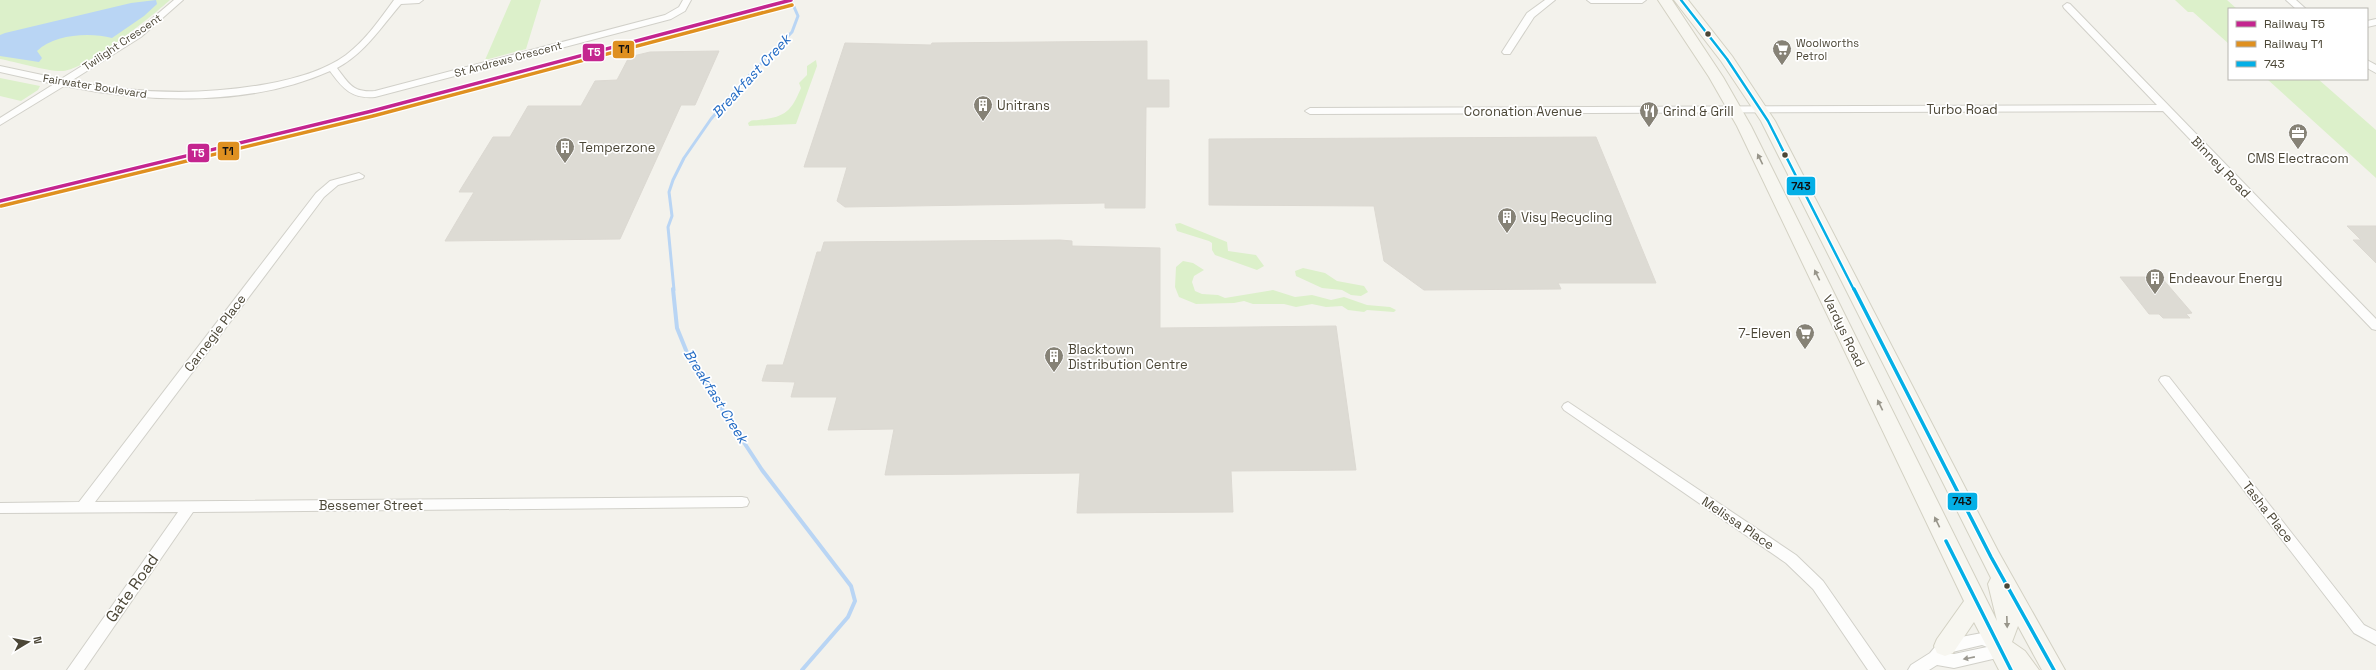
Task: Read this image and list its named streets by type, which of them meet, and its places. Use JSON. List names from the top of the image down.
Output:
{
  "streets": {
    "main road": ["Vardys Road"],
    "street": [
      "Twilight Crescent",
      "St Andrews Crescent",
      "Fairwater Boulevard",
      "Turbo Road",
      "Coronation Avenue",
      "Binney Road",
      "Carnegie Place",
      "Bessemer Street",
      "Tasha Place",
      "Melissa Place",
      "Gate Road"
    ]
  },
  "crossings": [
    ["Twilight Crescent", "Fairwater Boulevard"],
    ["St Andrews Crescent", "Fairwater Boulevard"],
    ["Turbo Road", "Coronation Avenue"],
    ["Turbo Road", "Binney Road"],
    ["Turbo Road", "Vardys Road"],
    ["Coronation Avenue", "Vardys Road"],
    ["Carnegie Place", "Bessemer Street"],
    ["Bessemer Street", "Gate Road"]
  ],
  "water": ["Breakfast Creek"],
  "places": {
    "supermarket": ["Woolworths Petrol", "7-Eleven"],
    "building": [
      "Unitrans",
      "Temperzone",
      "Visy Recycling",
      "Endeavour Energy",
      "Blacktown Distribution Centre"
    ],
    "restaurant": ["Grind & Grill"],
    "office": ["CMS Electracom"]
  },
  "lines": ["rail line T5", "transit line 743", "rail line T1"],
  "legend": ["Railway T5", "Railway T1", "743"],
  "north": "right"
}
